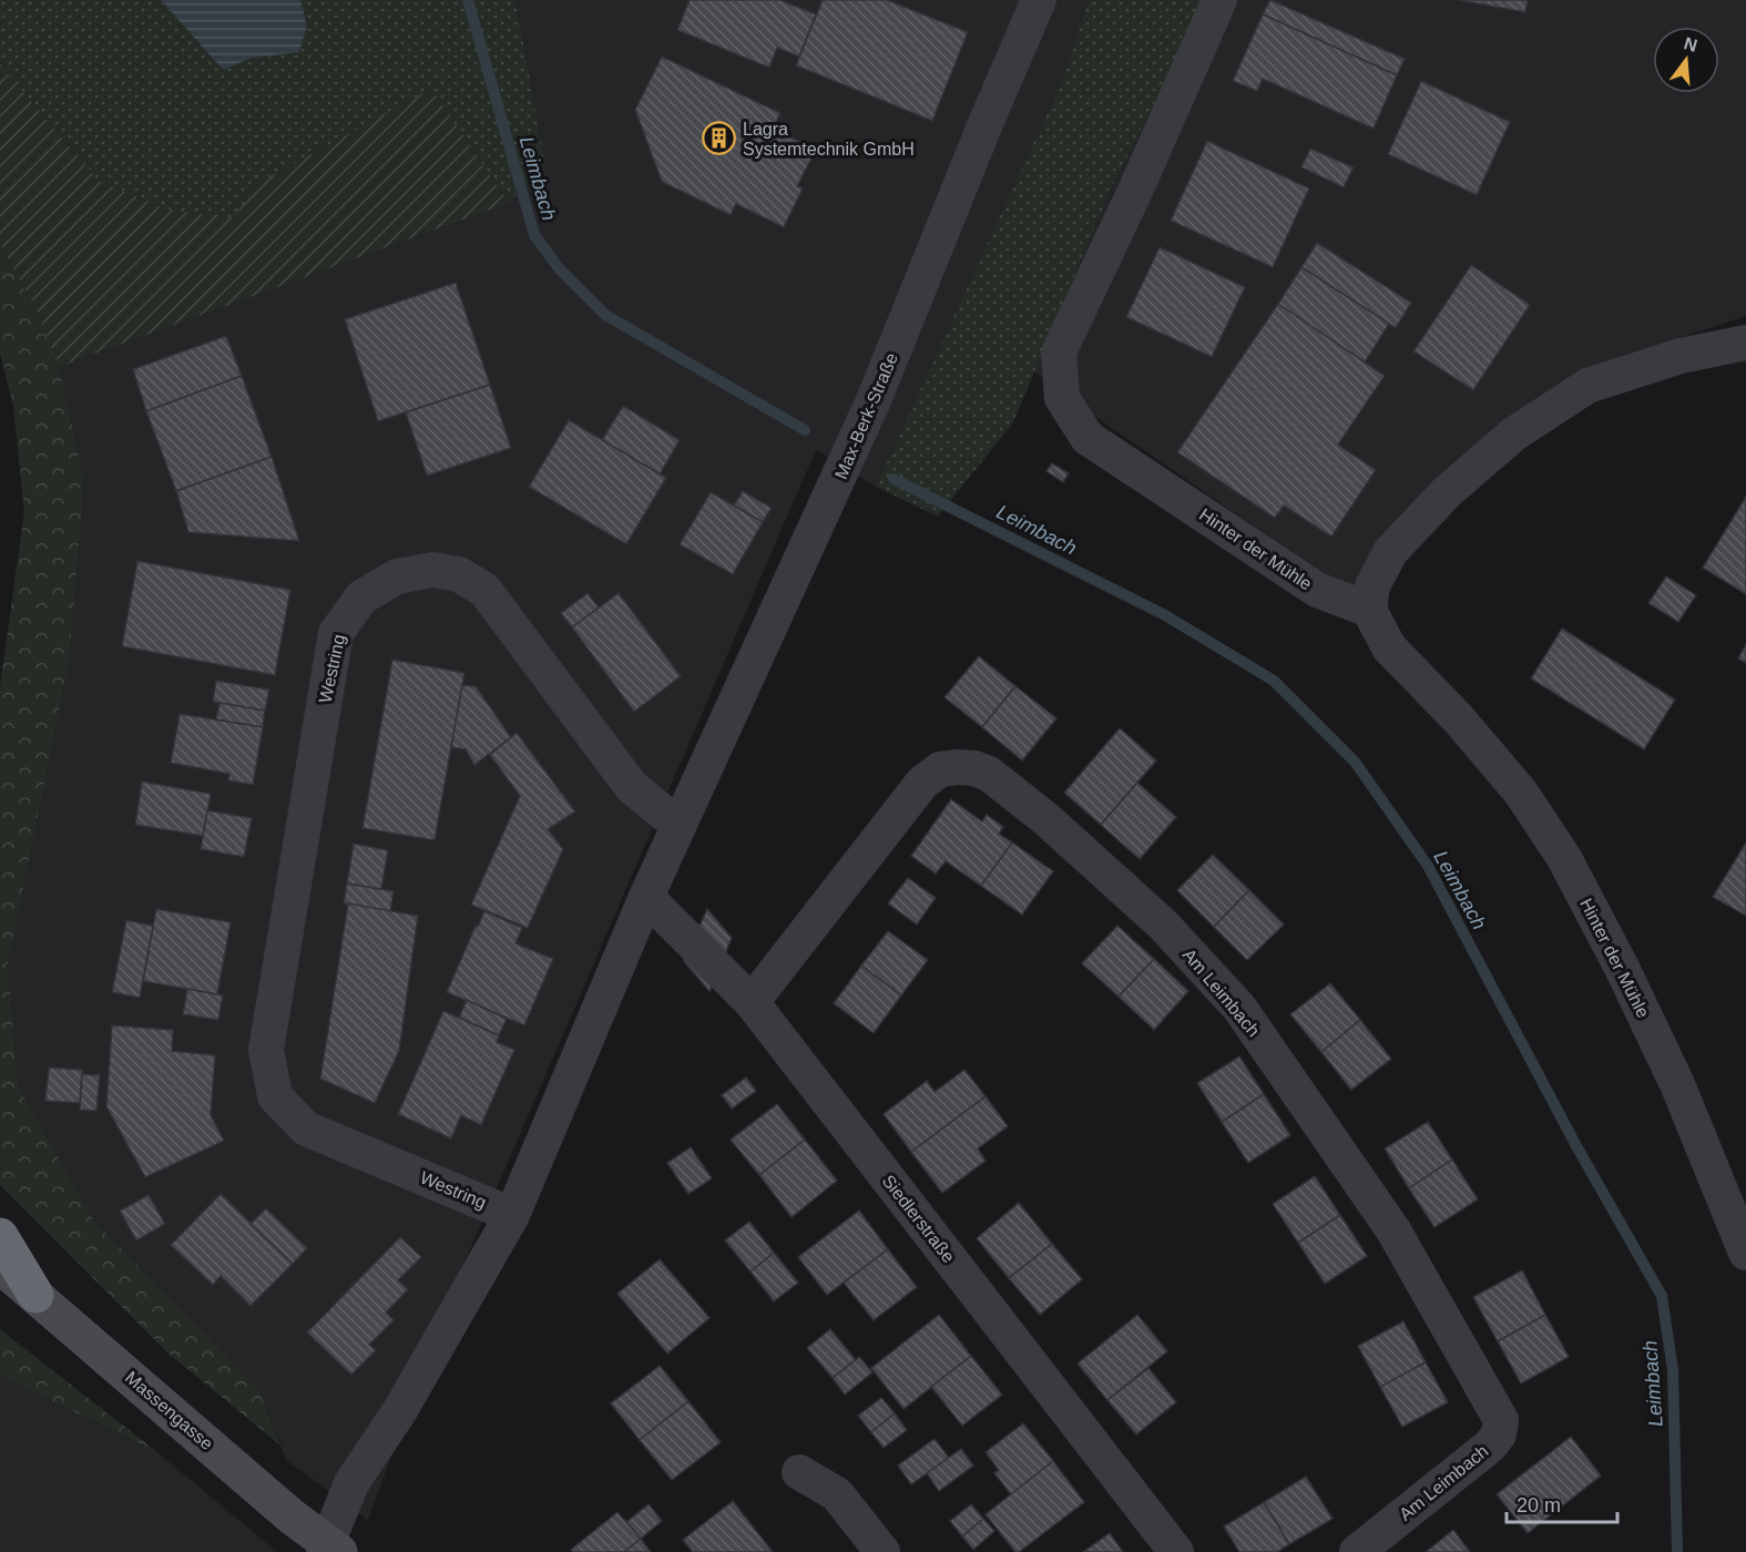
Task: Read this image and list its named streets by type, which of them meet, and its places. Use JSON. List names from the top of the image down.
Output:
{
  "streets": {
    "main road": ["Massengasse"],
    "street": [
      "Max-Berk-Straße",
      "Hinter der Mühle",
      "Westring",
      "Am Leimbach",
      "Siedlerstraße"
    ]
  },
  "crossings": [
    ["Max-Berk-Straße", "Westring"],
    ["Am Leimbach", "Siedlerstraße"]
  ],
  "water": ["Leimbach"],
  "places": {
    "building": ["Lagra Systemtechnik GmbH"]
  },
  "scale_bar": "20 m",
  "north": "top"
}
